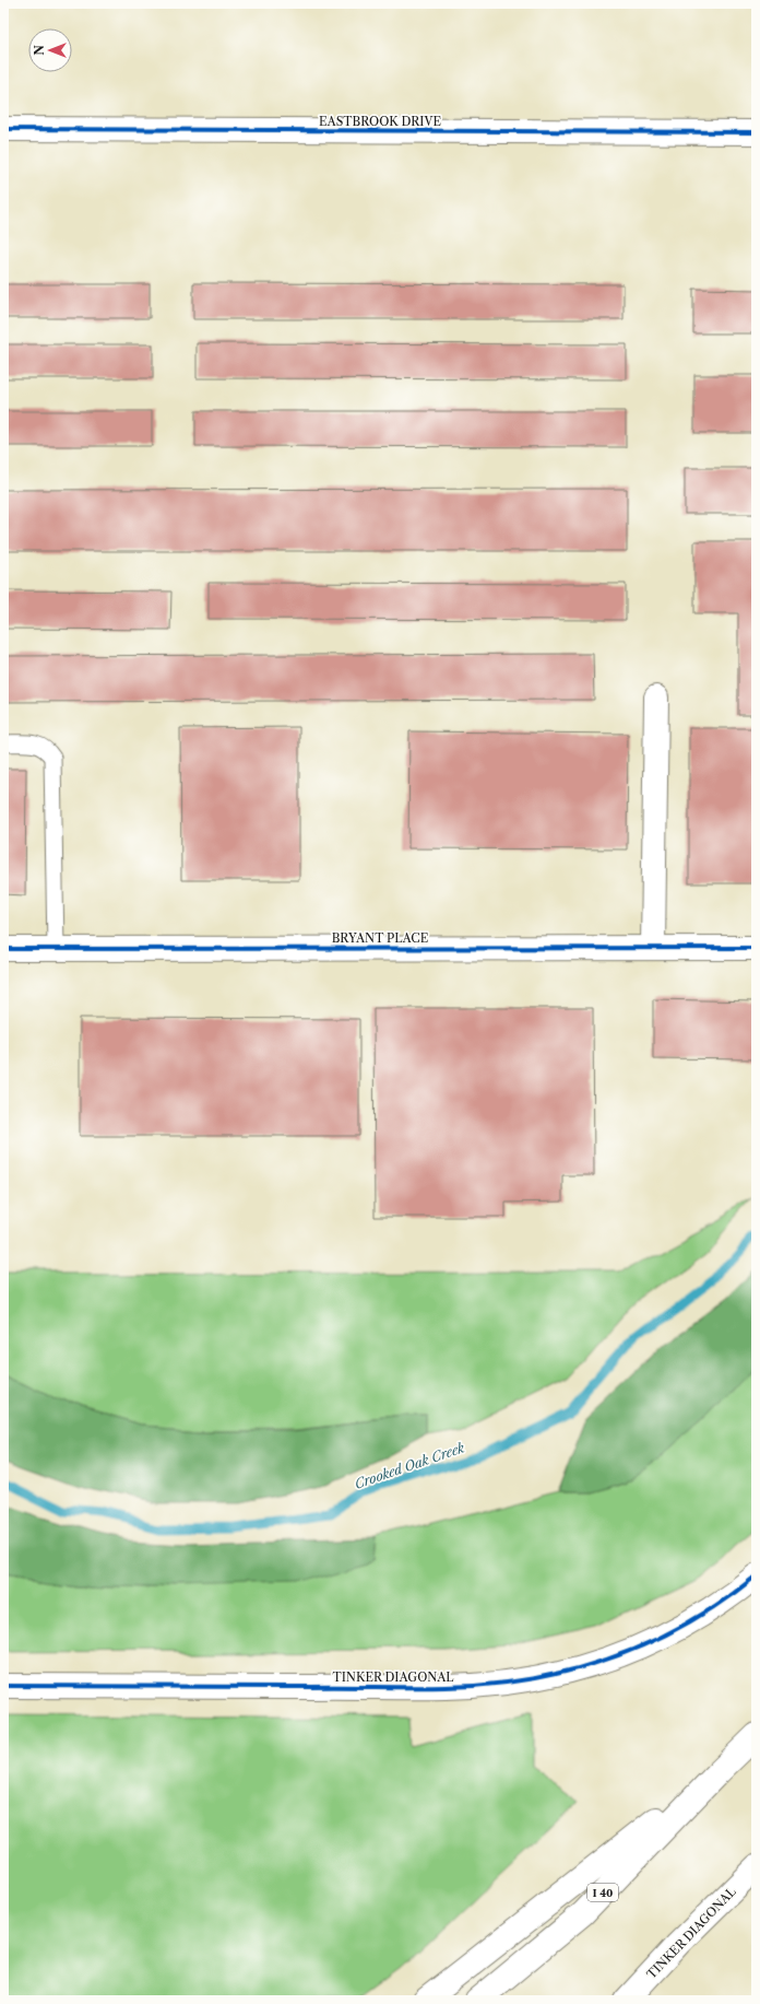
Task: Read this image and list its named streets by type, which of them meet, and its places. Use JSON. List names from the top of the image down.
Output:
{
  "streets": {
    "main road": [
      "EASTBROOK DRIVE",
      "BRYANT PLACE",
      "TINKER DIAGONAL",
      "I 40"
    ]
  },
  "water": ["Crooked Oak Creek"],
  "north": "left"
}
